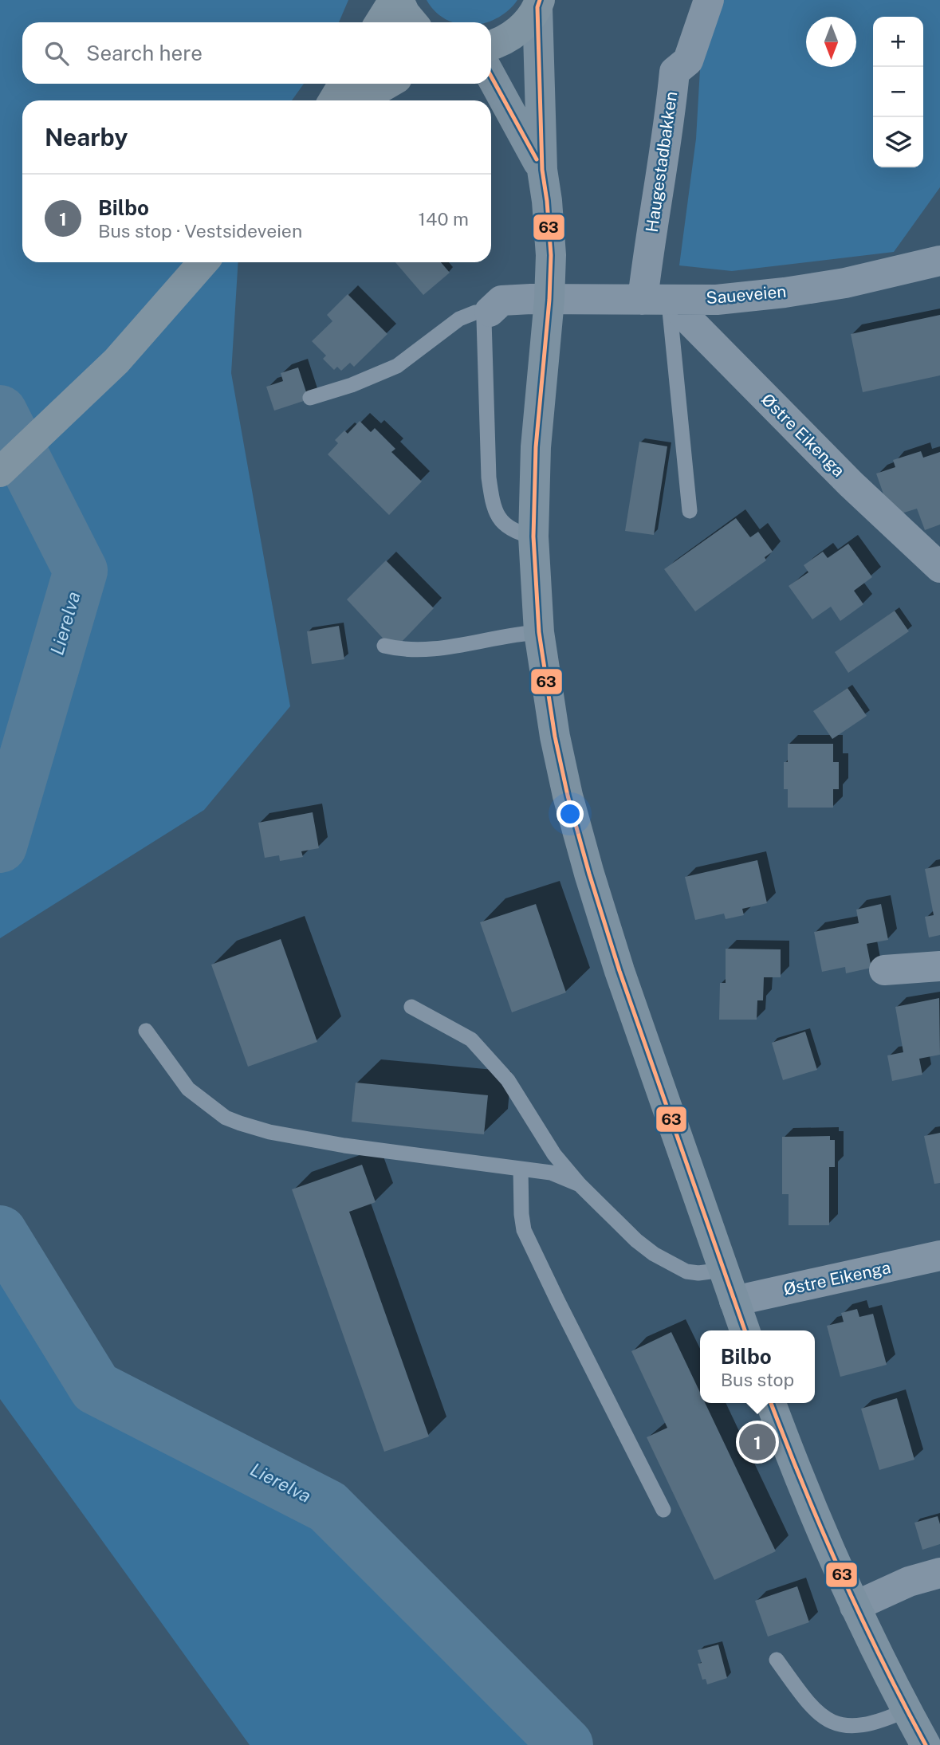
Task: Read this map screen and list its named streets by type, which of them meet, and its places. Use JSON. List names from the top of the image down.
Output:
{
  "streets": {
    "street": ["Haugestadbakken", "Saueveien", "Østre Eikenga"]
  },
  "crossings": [
    ["Haugestadbakken", "Saueveien"],
    ["Haugestadbakken", "Østre Eikenga"],
    ["Saueveien", "Østre Eikenga"]
  ],
  "water": ["Lierelva"],
  "lines": ["transit line 63"],
  "north": "bottom",
  "page": {
    "map_buttons": ["+", "−"],
    "search": "Search here",
    "heading": "Nearby",
    "list": [
      {
        "mark": "1",
        "name": "Bilbo",
        "note": "Bus stop · Vestsideveien",
        "value": "140 m"
      }
    ],
    "popup": ["Bilbo", "Bus stop"],
    "pins": "1"
  }
}
